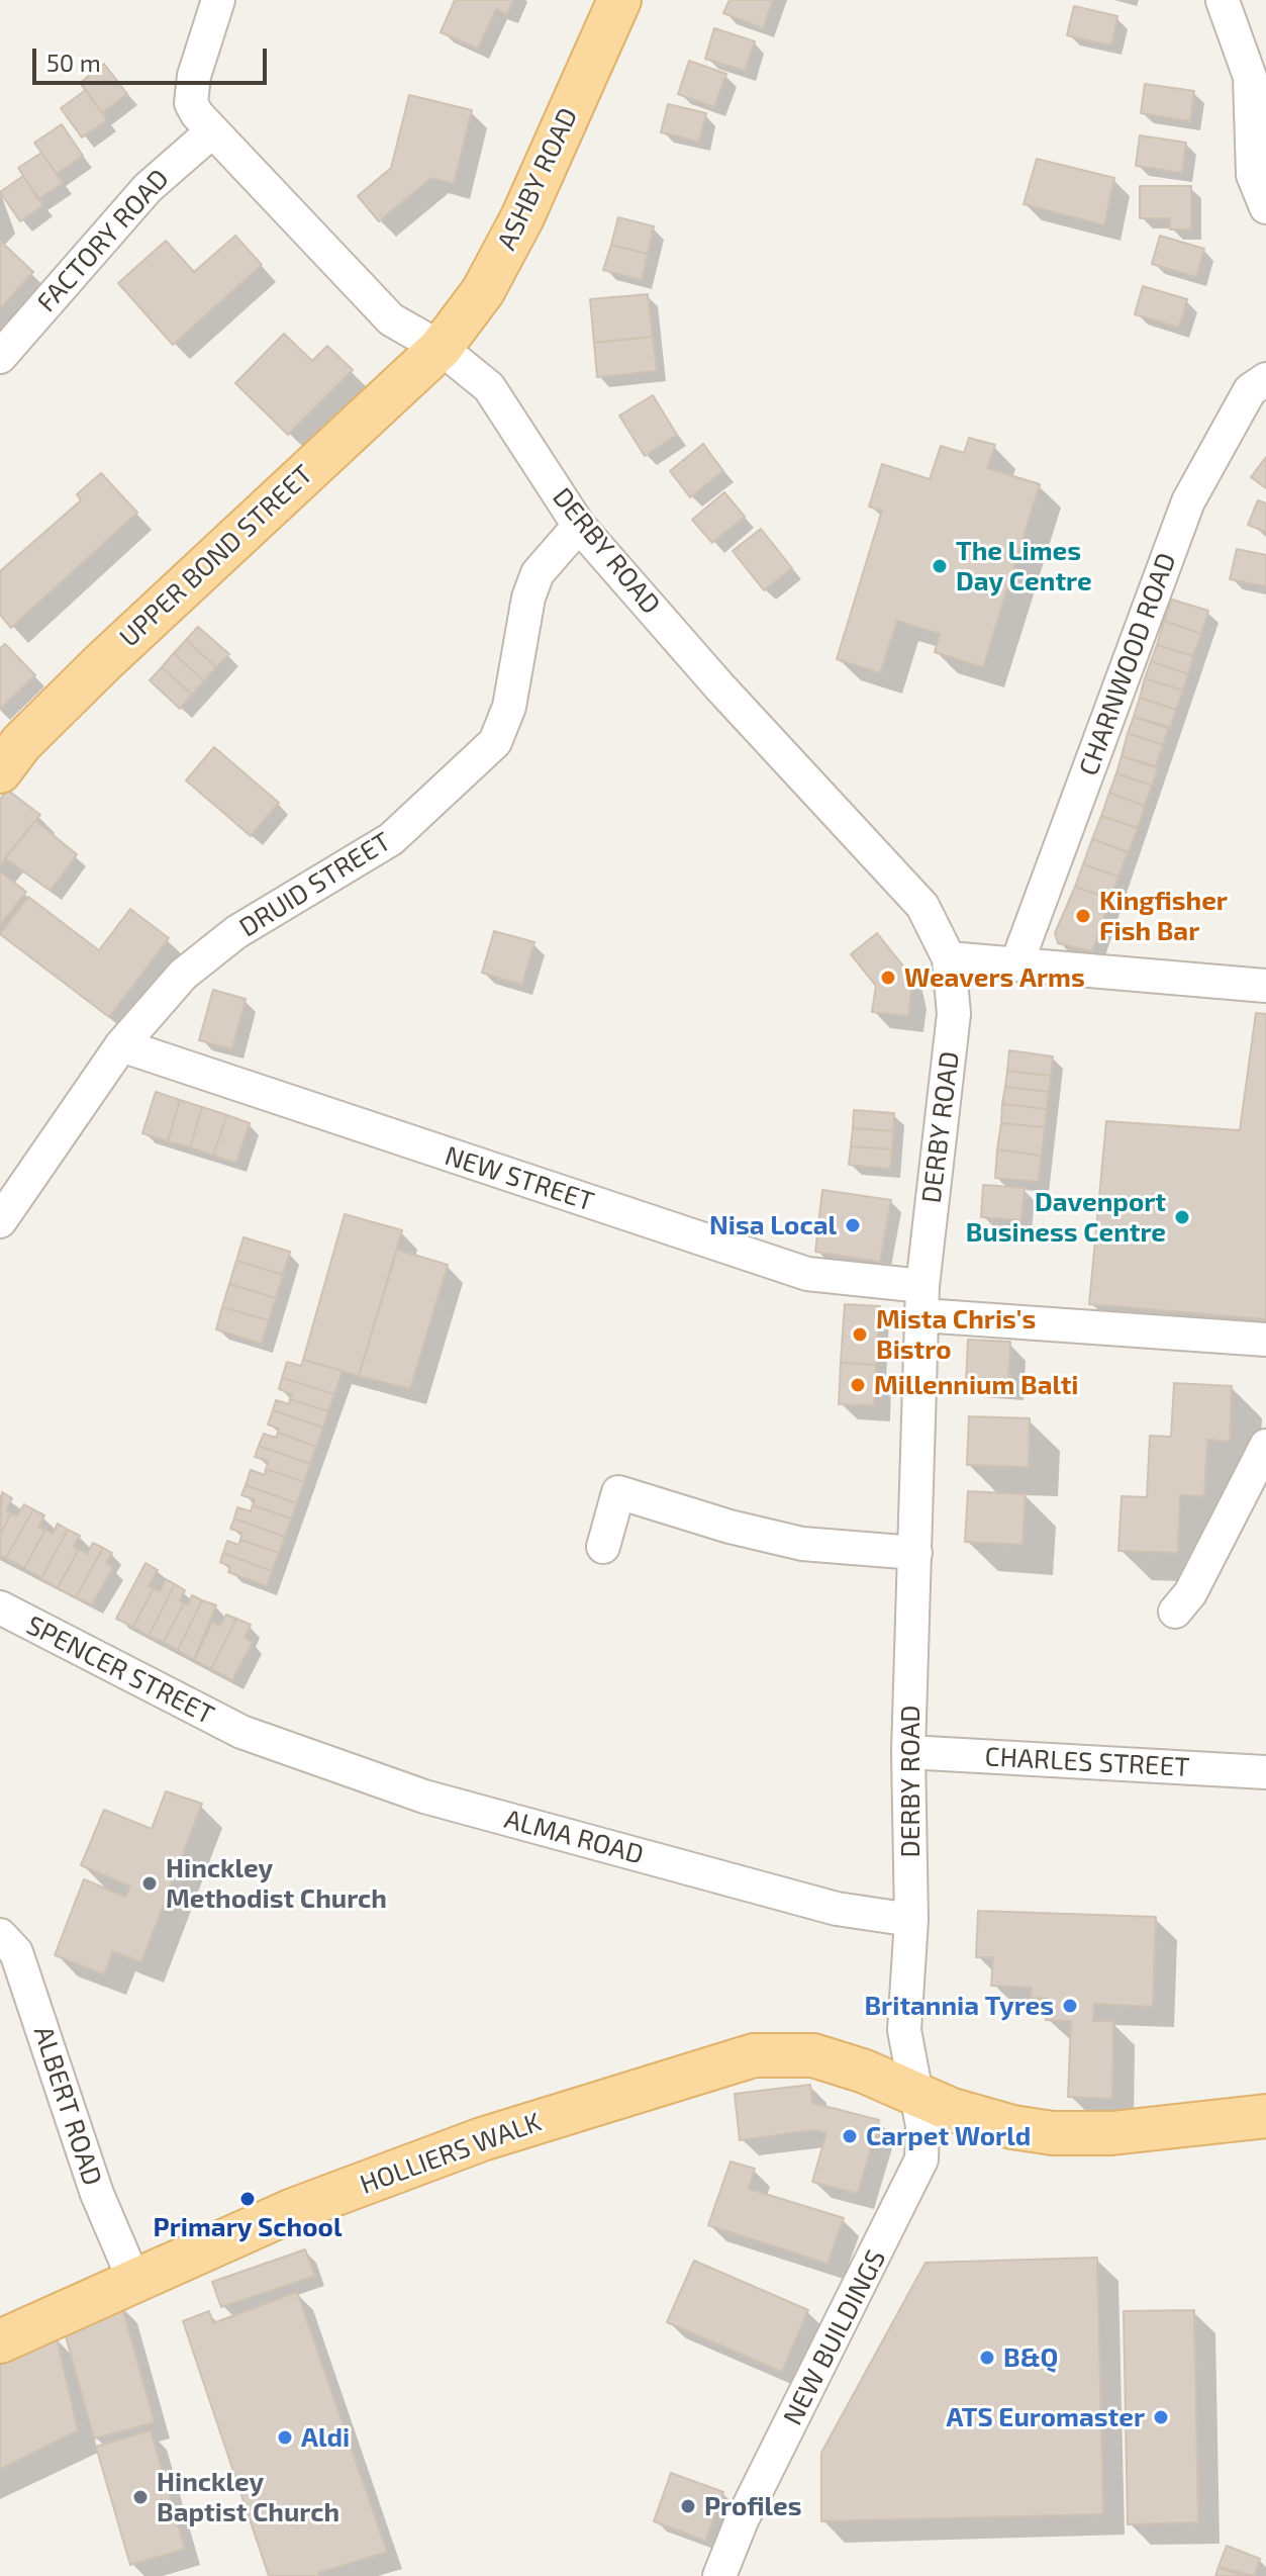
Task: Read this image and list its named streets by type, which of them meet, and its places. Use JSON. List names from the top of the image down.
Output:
{
  "streets": {
    "main road": ["ASHBY ROAD", "UPPER BOND STREET", "HOLLIERS WALK"],
    "street": [
      "FACTORY ROAD",
      "DERBY ROAD",
      "CHARNWOOD ROAD",
      "DRUID STREET",
      "NEW STREET",
      "SPENCER STREET",
      "CHARLES STREET",
      "ALMA ROAD",
      "ALBERT ROAD",
      "NEW BUILDINGS"
    ]
  },
  "crossings": [
    ["ASHBY ROAD", "DERBY ROAD"],
    ["ASHBY ROAD", "UPPER BOND STREET"],
    ["FACTORY ROAD", "DERBY ROAD"],
    ["DERBY ROAD", "UPPER BOND STREET"],
    ["DERBY ROAD", "DRUID STREET"],
    ["DERBY ROAD", "NEW STREET"],
    ["DERBY ROAD", "CHARLES STREET"],
    ["DERBY ROAD", "ALMA ROAD"],
    ["DERBY ROAD", "HOLLIERS WALK"],
    ["DERBY ROAD", "NEW BUILDINGS"],
    ["DRUID STREET", "NEW STREET"],
    ["SPENCER STREET", "ALMA ROAD"],
    ["ALBERT ROAD", "HOLLIERS WALK"],
    ["HOLLIERS WALK", "NEW BUILDINGS"]
  ],
  "places": [
    "The Limes Day Centre",
    "Kingfisher Fish Bar",
    "Weavers Arms",
    "Davenport Business Centre",
    "Nisa Local",
    "Mista Chris's Bistro",
    "Millennium Balti",
    "Hinckley Methodist Church",
    "Britannia Tyres",
    "Carpet World",
    "Primary School",
    "B&Q",
    "ATS Euromaster",
    "Aldi",
    "Hinckley Baptist Church",
    "Profiles"
  ],
  "scale_bar": "50 m"
}
